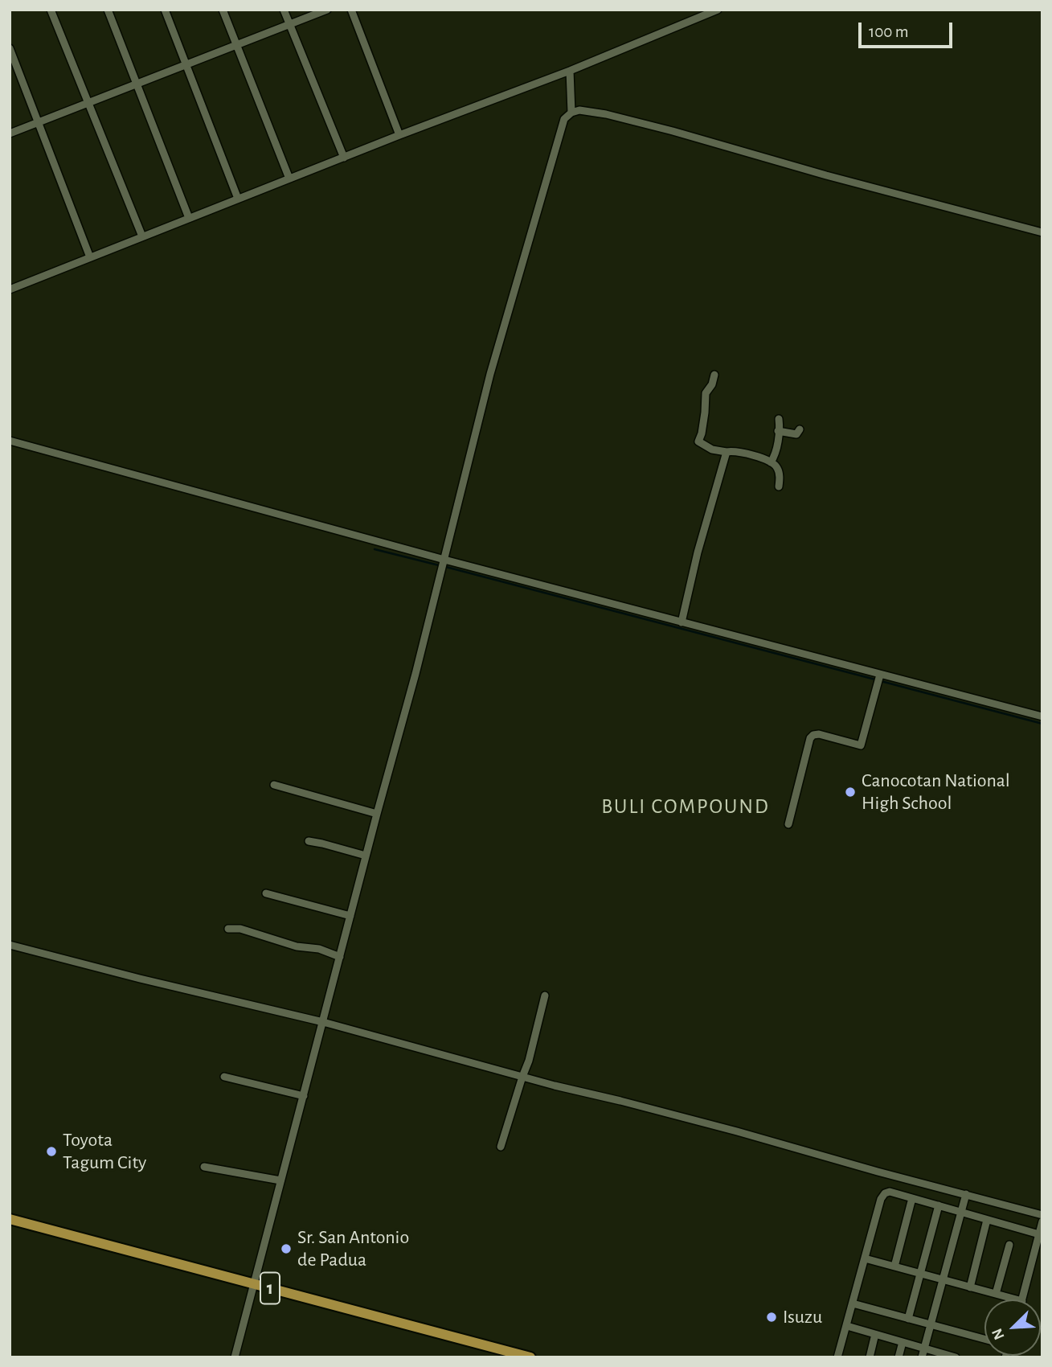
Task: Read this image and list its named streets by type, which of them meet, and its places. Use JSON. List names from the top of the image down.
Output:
{
  "streets": {
    "highway": ["1"]
  },
  "districts": ["BULI COMPOUND"],
  "places": [
    "Canocotan National High School",
    "Toyota Tagum City",
    "Sr. San Antonio de Padua",
    "Isuzu"
  ],
  "scale_bar": "100 m",
  "north": "bottom left"
}
